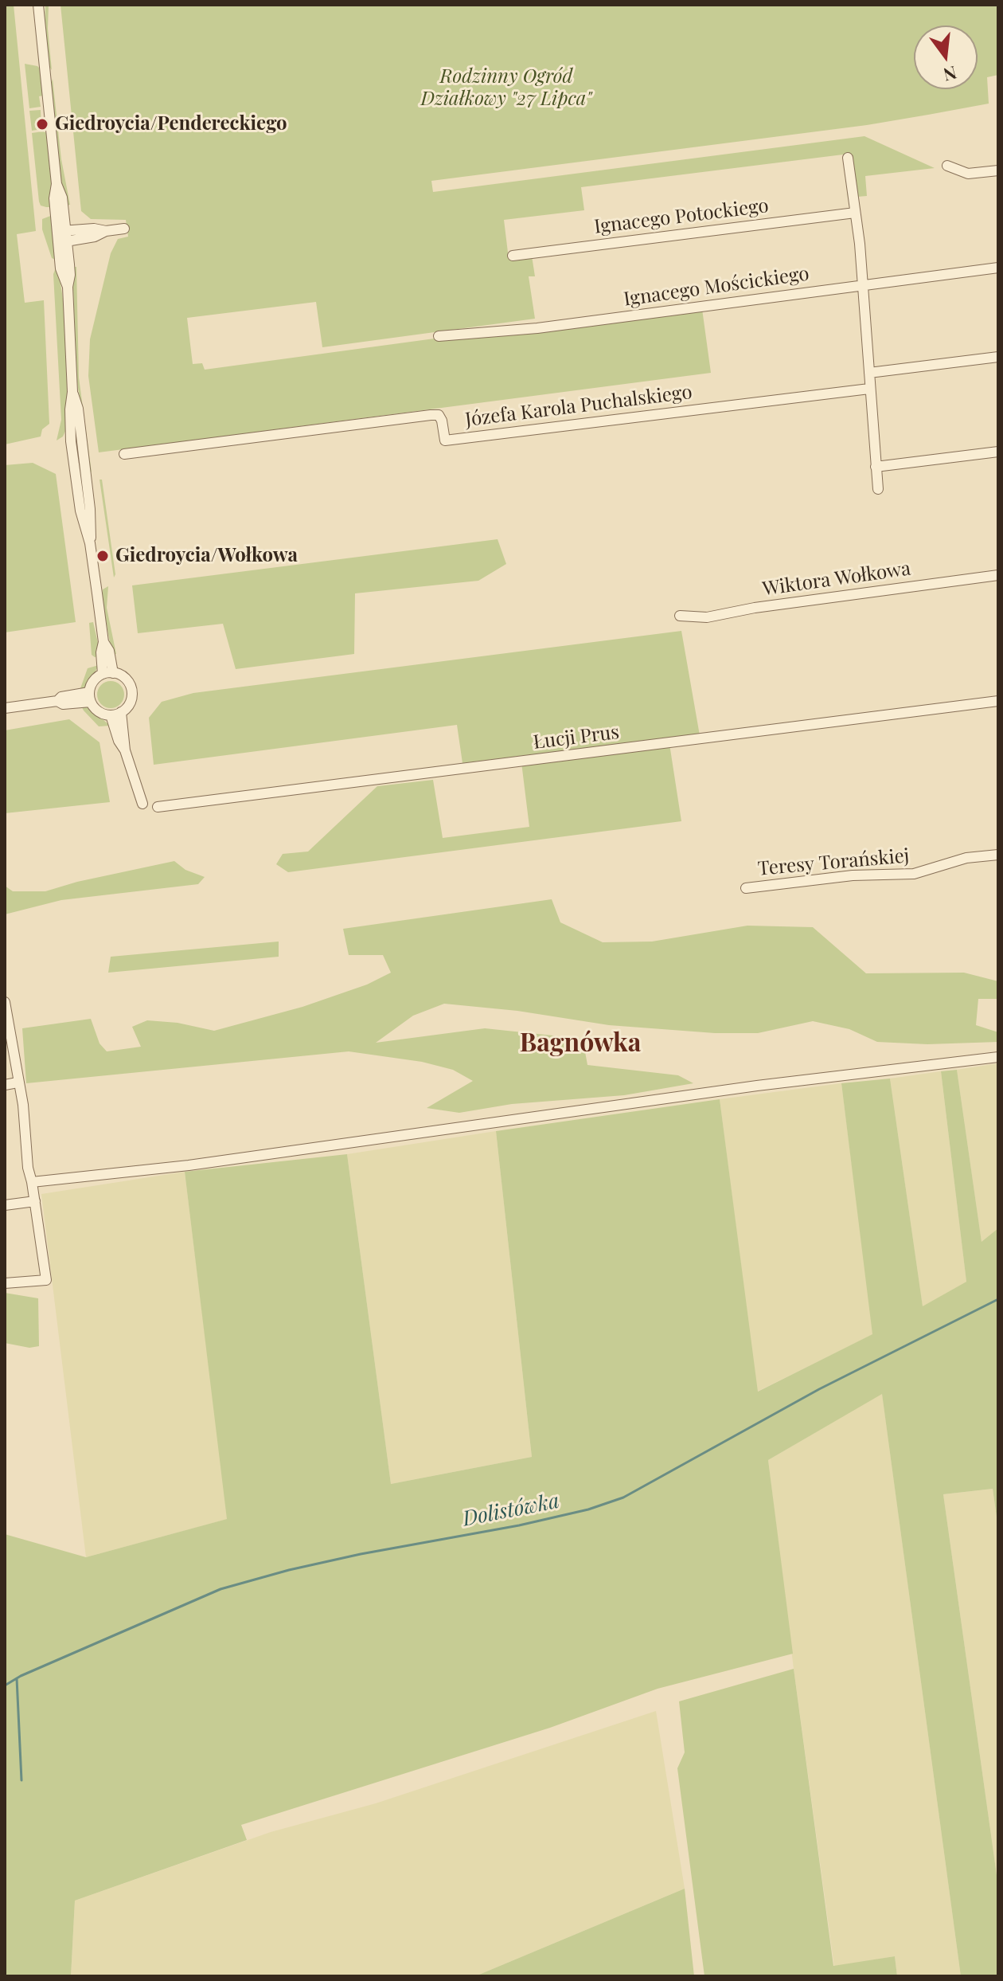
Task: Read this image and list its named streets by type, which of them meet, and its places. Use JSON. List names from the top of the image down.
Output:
{
  "streets": {
    "street": [
      "Ignacego Potockiego",
      "Ignacego Mościckiego",
      "Józefa Karola Puchalskiego",
      "Wiktora Wołkowa",
      "Łucji Prus",
      "Teresy Torańskiej"
    ]
  },
  "districts": ["Bagnówka"],
  "water": ["Dolistówka"],
  "parks": ["Rodzinny Ogród Działkowy \"27 Lipca\""],
  "places": ["Giedroycia/Pendereckiego", "Giedroycia/Wołkowa"],
  "north": "bottom"
}
